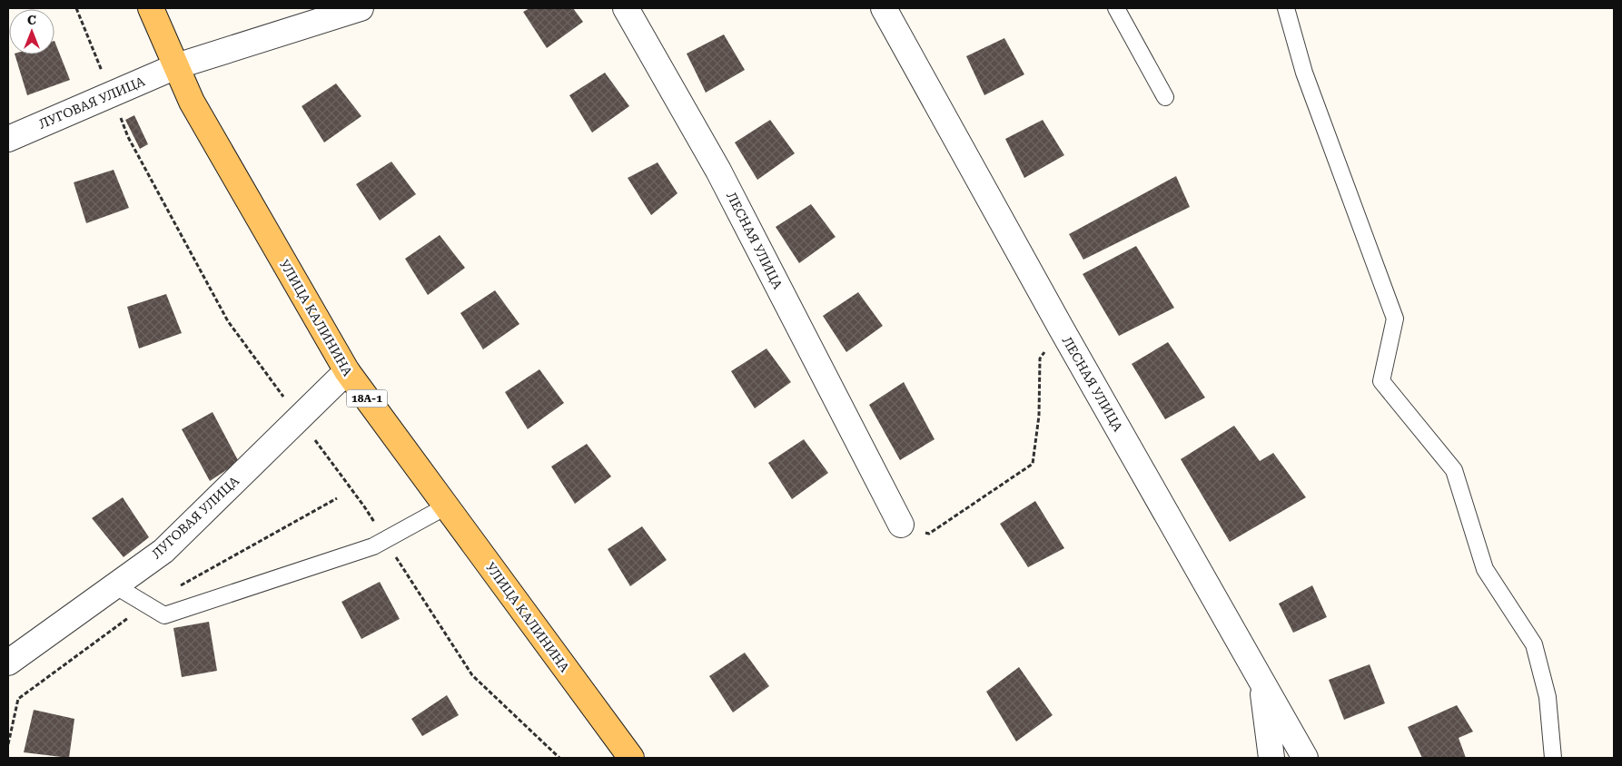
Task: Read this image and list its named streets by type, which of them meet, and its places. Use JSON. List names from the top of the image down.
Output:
{
  "streets": {
    "main road": ["УЛИЦА КАЛИНИНА", "18А-1"],
    "street": ["ЛУГОВАЯ УЛИЦА", "ЛЕСНАЯ УЛИЦА"]
  },
  "crossings": [
    ["ЛУГОВАЯ УЛИЦА", "УЛИЦА КАЛИНИНА"]
  ],
  "north": "top"
}
